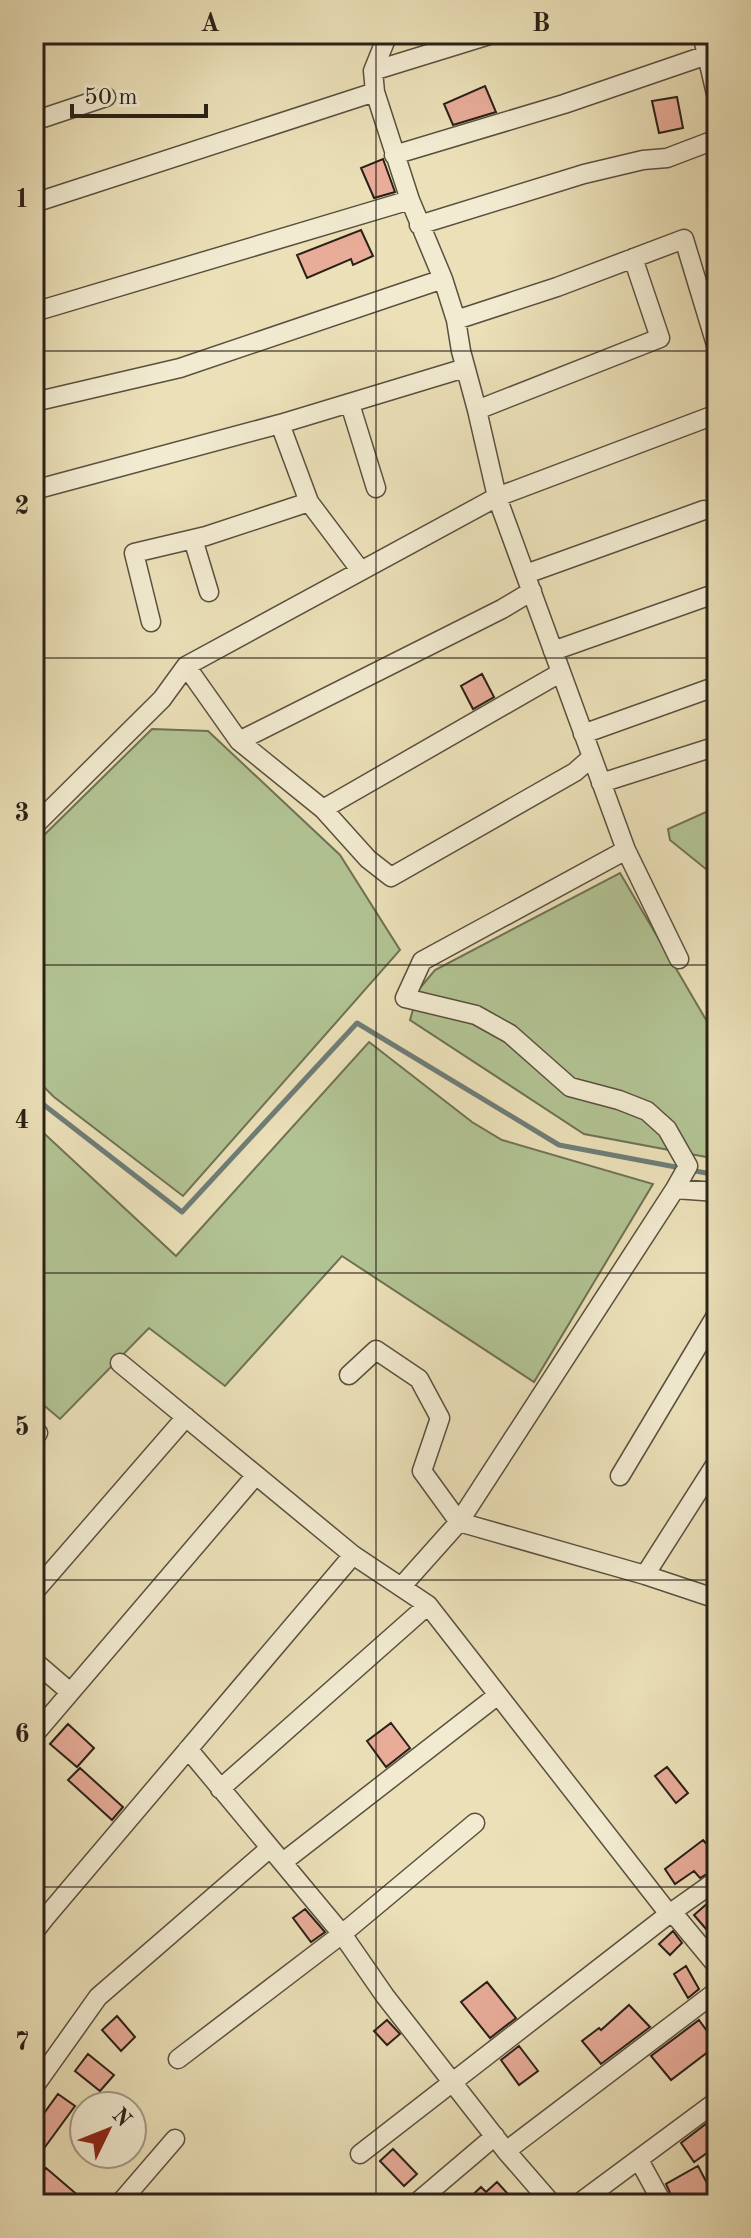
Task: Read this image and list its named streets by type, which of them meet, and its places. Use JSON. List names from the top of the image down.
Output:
{
  "scale_bar": "50 m",
  "north": "top right",
  "grid": {
    "columns": ["A", "B"],
    "rows": [
      "1",
      "2",
      "3",
      "4",
      "5",
      "6",
      "7"
    ]
  }
}
